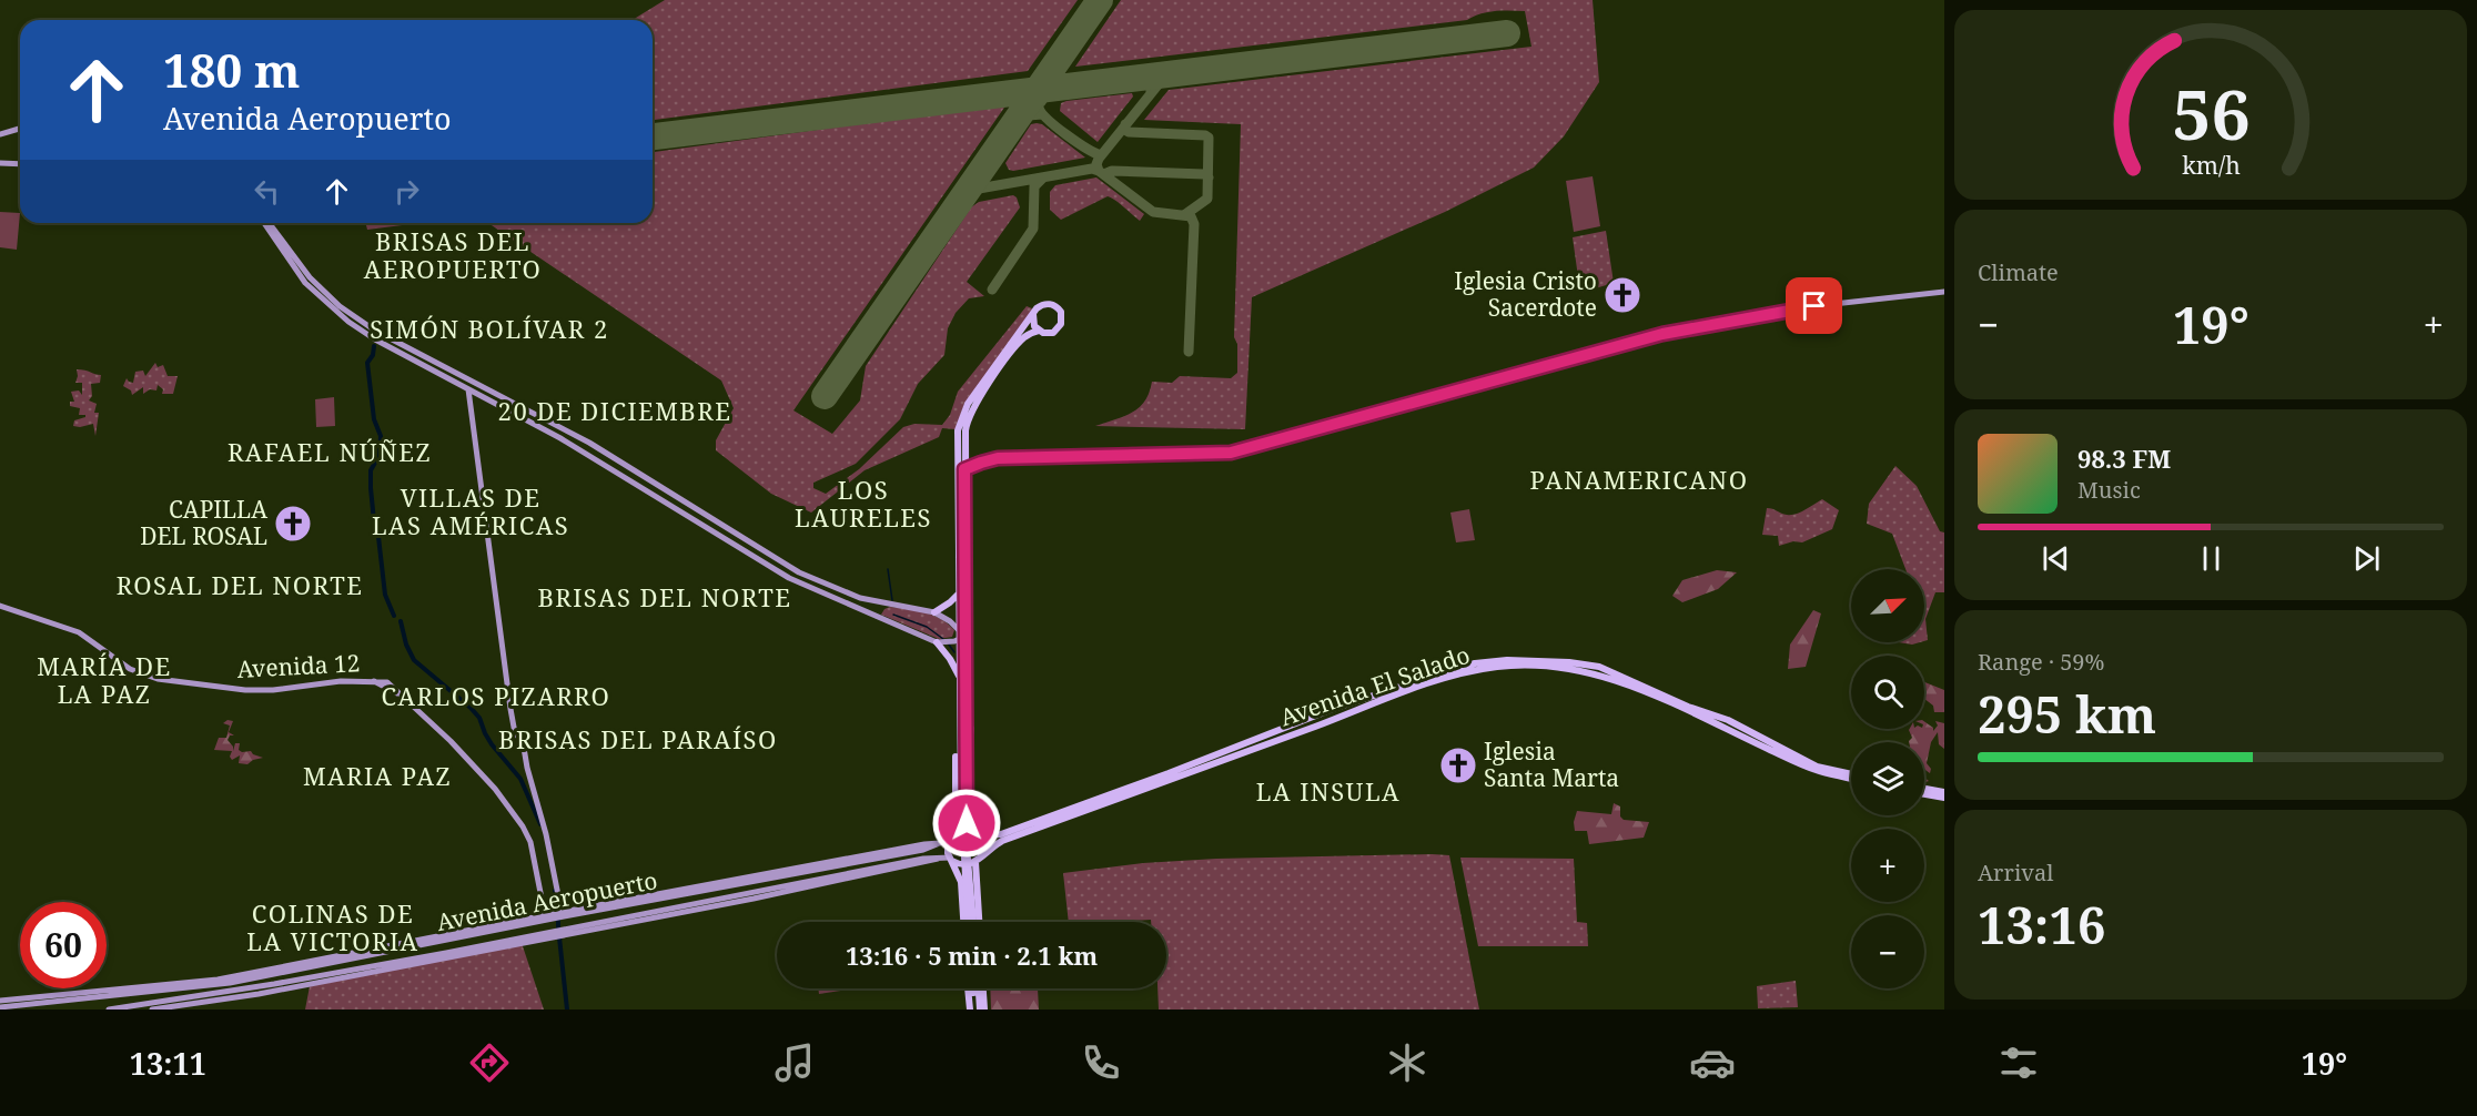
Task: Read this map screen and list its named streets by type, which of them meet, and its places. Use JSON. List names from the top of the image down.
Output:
{
  "streets": {
    "main road": ["Avenida El Salado"],
    "street": ["Avenida 12", "Avenida Aeropuerto"]
  },
  "crossings": [
    ["Avenida 12", "Avenida Aeropuerto"],
    ["Avenida El Salado", "Avenida Aeropuerto"]
  ],
  "districts": [
    "BRISAS DEL AEROPUERTO",
    "SIMÓN BOLÍVAR 2",
    "20 DE DICIEMBRE",
    "RAFAEL NÚÑEZ",
    "PANAMERICANO",
    "LOS LAURELES",
    "VILLAS DE LAS AMÉRICAS",
    "ROSAL DEL NORTE",
    "BRISAS DEL NORTE",
    "MARÍA DE LA PAZ",
    "CARLOS PIZARRO",
    "BRISAS DEL PARAÍSO",
    "MARIA PAZ",
    "LA INSULA",
    "COLINAS DE LA VICTORIA"
  ],
  "places": {
    "church": ["Iglesia Cristo Sacerdote", "CAPILLA DEL ROSAL", "Iglesia Santa Marta"]
  },
  "north": "top right",
  "page": {
    "turn": ["180 m", "Avenida Aeropuerto"],
    "tile": [
      "Climate",
      ["Range · 59%", "295 km"],
      ["Arrival", "13:16"]
    ],
    "heat": ["−", "19°", "+"],
    "song": ["98.3 FM", "Music"],
    "map_buttons": ["+", "−"],
    "limit": "60",
    "trip": "13:16 · 5 min · 2.1 km",
    "tabs": ["13:11", "19°"],
    "gauge": ["56", "km/h"]
  }
}
